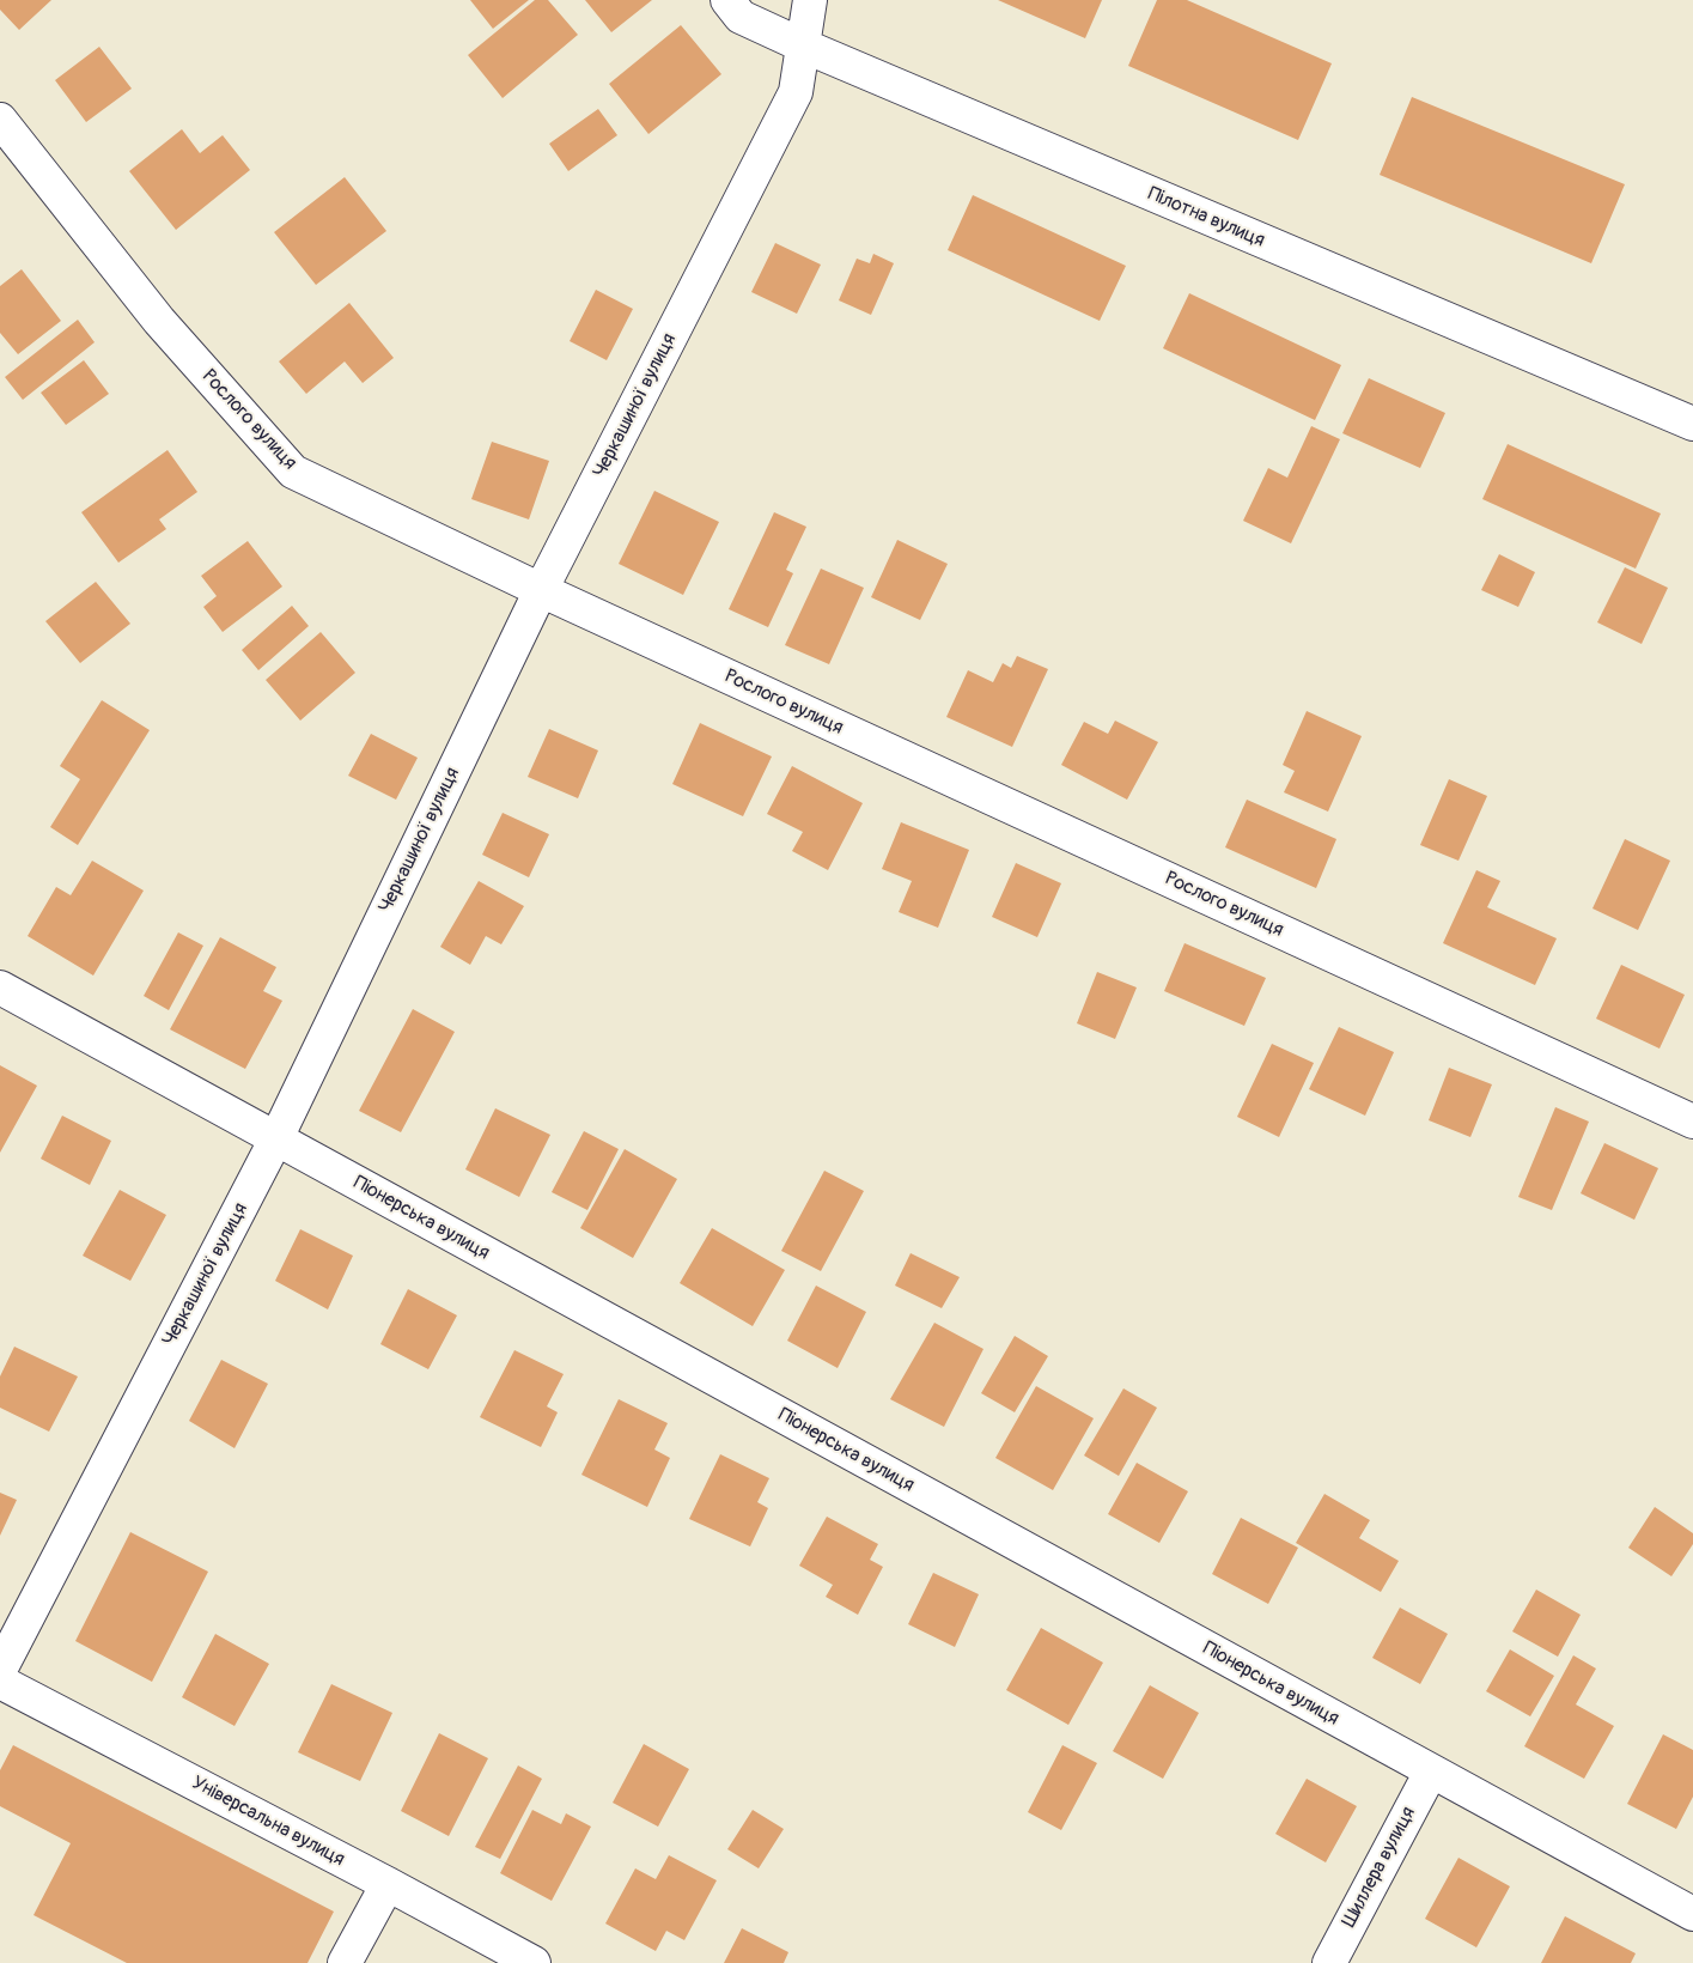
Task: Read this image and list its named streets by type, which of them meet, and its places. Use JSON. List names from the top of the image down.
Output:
{
  "streets": {
    "street": [
      "Пілотна вулиця",
      "Черкашиної вулиця",
      "Рослого вулиця",
      "Піонерська вулиця",
      "Універсальна вулиця",
      "Шиллера вулиця"
    ]
  },
  "crossings": [
    ["Пілотна вулиця", "Черкашиної вулиця"],
    ["Черкашиної вулиця", "Рослого вулиця"],
    ["Черкашиної вулиця", "Піонерська вулиця"],
    ["Піонерська вулиця", "Шиллера вулиця"]
  ]
}
